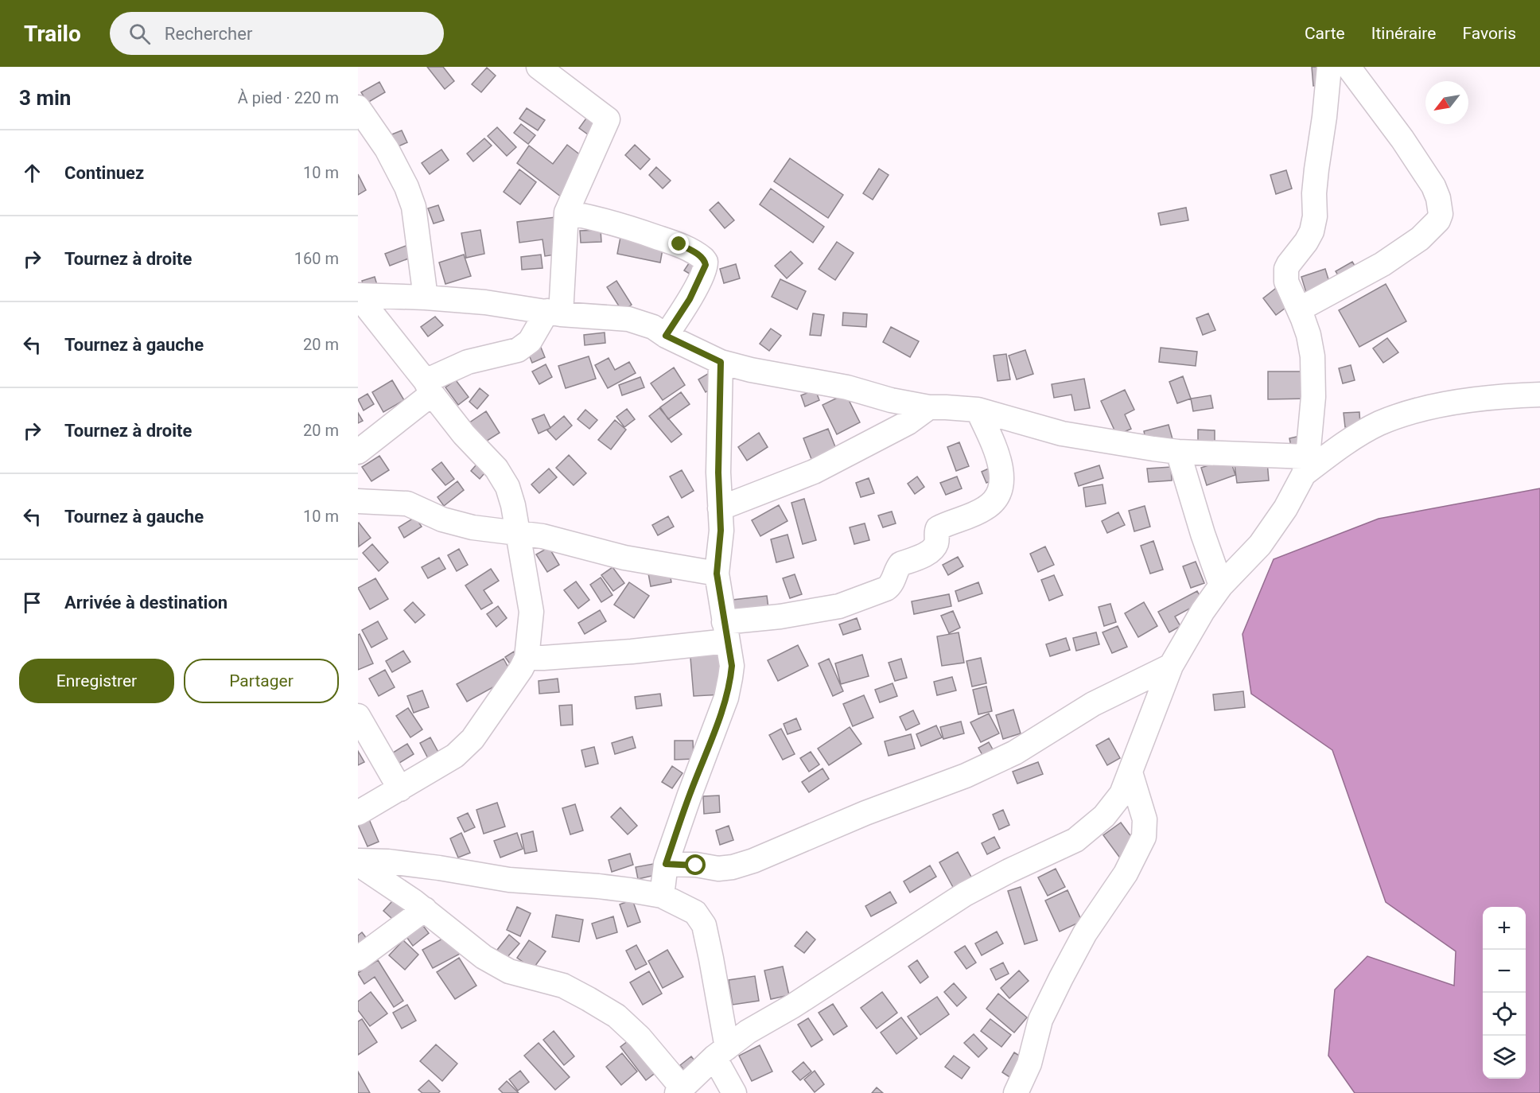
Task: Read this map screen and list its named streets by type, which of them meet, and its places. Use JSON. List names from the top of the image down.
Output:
{
  "north": "bottom left",
  "page": {
    "header": "Trailo",
    "search": "Rechercher",
    "nav": ["Carte", "Itinéraire", "Favoris"],
    "heading": ["3 min", "À pied · 220 m"],
    "list": [
      ["Continuez", "10 m"],
      ["Tournez à droite", "160 m"],
      ["Tournez à gauche", "20 m"],
      ["Tournez à droite", "20 m"],
      ["Tournez à gauche", "10 m"],
      "Arrivée à destination"
    ],
    "buttons": ["Enregistrer", "Partager"],
    "map_buttons": ["+", "−"]
  }
}
